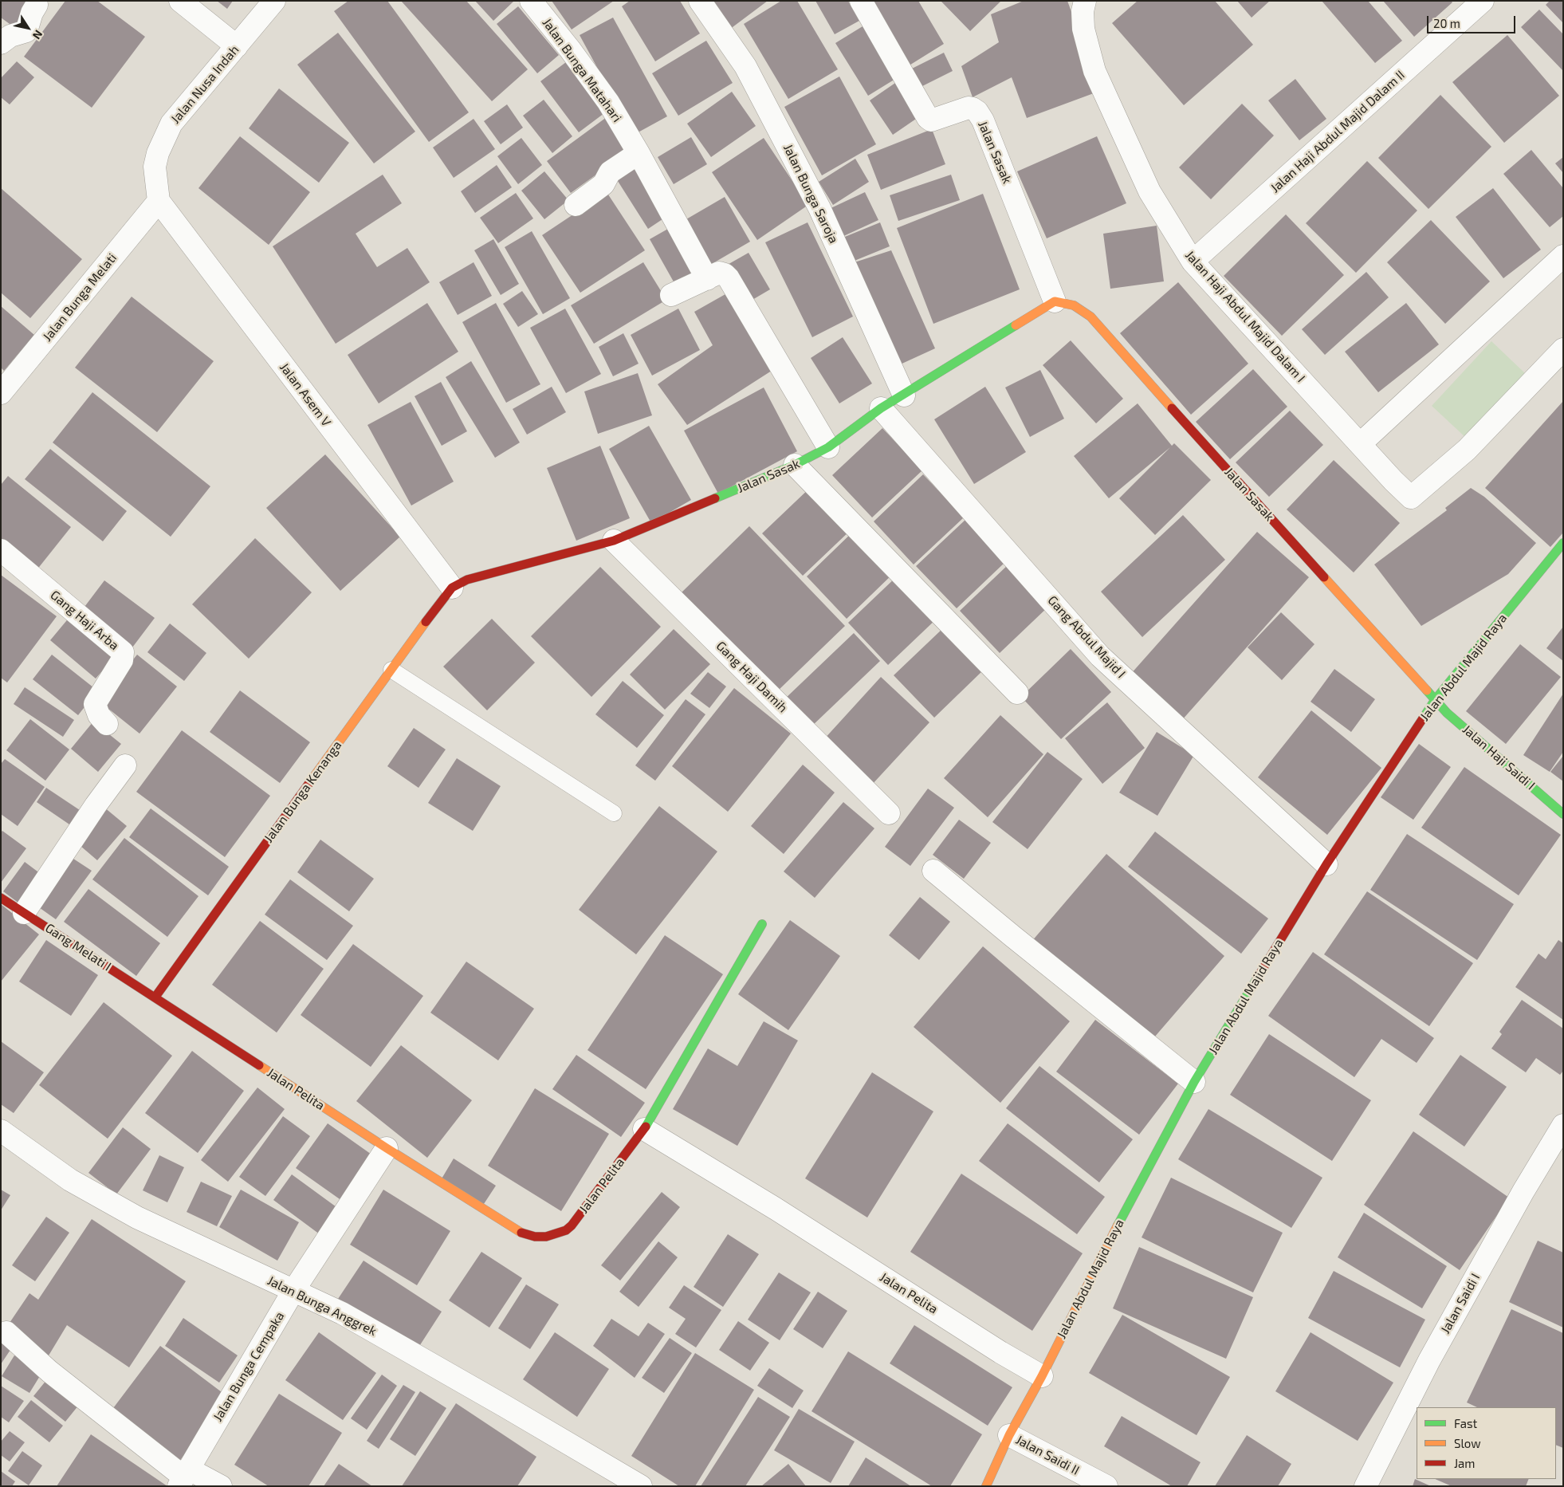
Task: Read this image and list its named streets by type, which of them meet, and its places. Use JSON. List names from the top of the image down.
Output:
{
  "streets": {
    "street": [
      "Jalan Bunga Matahari",
      "Jalan Nusa Indah",
      "Jalan Haji Abdul Majid Dalam II",
      "Jalan Sasak",
      "Jalan Bunga Saroja",
      "Jalan Bunga Melati",
      "Jalan Haji Abdul Majid Dalam I",
      "Jalan Asem V",
      "Gang Haji Arba",
      "Gang Abdul Majid I",
      "Jalan Abdul Majid Raya",
      "Gang Haji Damih",
      "Jalan Haji Saidi I",
      "Jalan Bunga Kenanga",
      "Gang Melati I",
      "Jalan Pelita",
      "Jalan Saidi I",
      "Jalan Bunga Anggrek",
      "Jalan Bunga Cempaka",
      "Jalan Saidi II"
    ]
  },
  "crossings": [
    ["Jalan Nusa Indah", "Jalan Bunga Melati"],
    ["Jalan Nusa Indah", "Jalan Asem V"],
    ["Jalan Haji Abdul Majid Dalam II", "Jalan Haji Abdul Majid Dalam I"],
    ["Jalan Sasak", "Jalan Bunga Saroja"],
    ["Jalan Sasak", "Jalan Asem V"],
    ["Jalan Sasak", "Gang Abdul Majid I"],
    ["Jalan Sasak", "Jalan Abdul Majid Raya"],
    ["Jalan Sasak", "Gang Haji Damih"],
    ["Jalan Sasak", "Jalan Haji Saidi I"],
    ["Jalan Sasak", "Jalan Bunga Kenanga"],
    ["Jalan Bunga Melati", "Jalan Asem V"],
    ["Jalan Asem V", "Jalan Bunga Kenanga"],
    ["Gang Abdul Majid I", "Jalan Abdul Majid Raya"],
    ["Jalan Abdul Majid Raya", "Jalan Haji Saidi I"],
    ["Jalan Abdul Majid Raya", "Jalan Pelita"],
    ["Jalan Abdul Majid Raya", "Jalan Saidi II"],
    ["Jalan Bunga Kenanga", "Gang Melati I"],
    ["Jalan Bunga Kenanga", "Jalan Pelita"],
    ["Gang Melati I", "Jalan Pelita"],
    ["Jalan Pelita", "Jalan Bunga Cempaka"],
    ["Jalan Bunga Anggrek", "Jalan Bunga Cempaka"]
  ],
  "legend": ["Fast", "Slow", "Jam"],
  "scale_bar": "20 m",
  "north": "bottom right"
}
